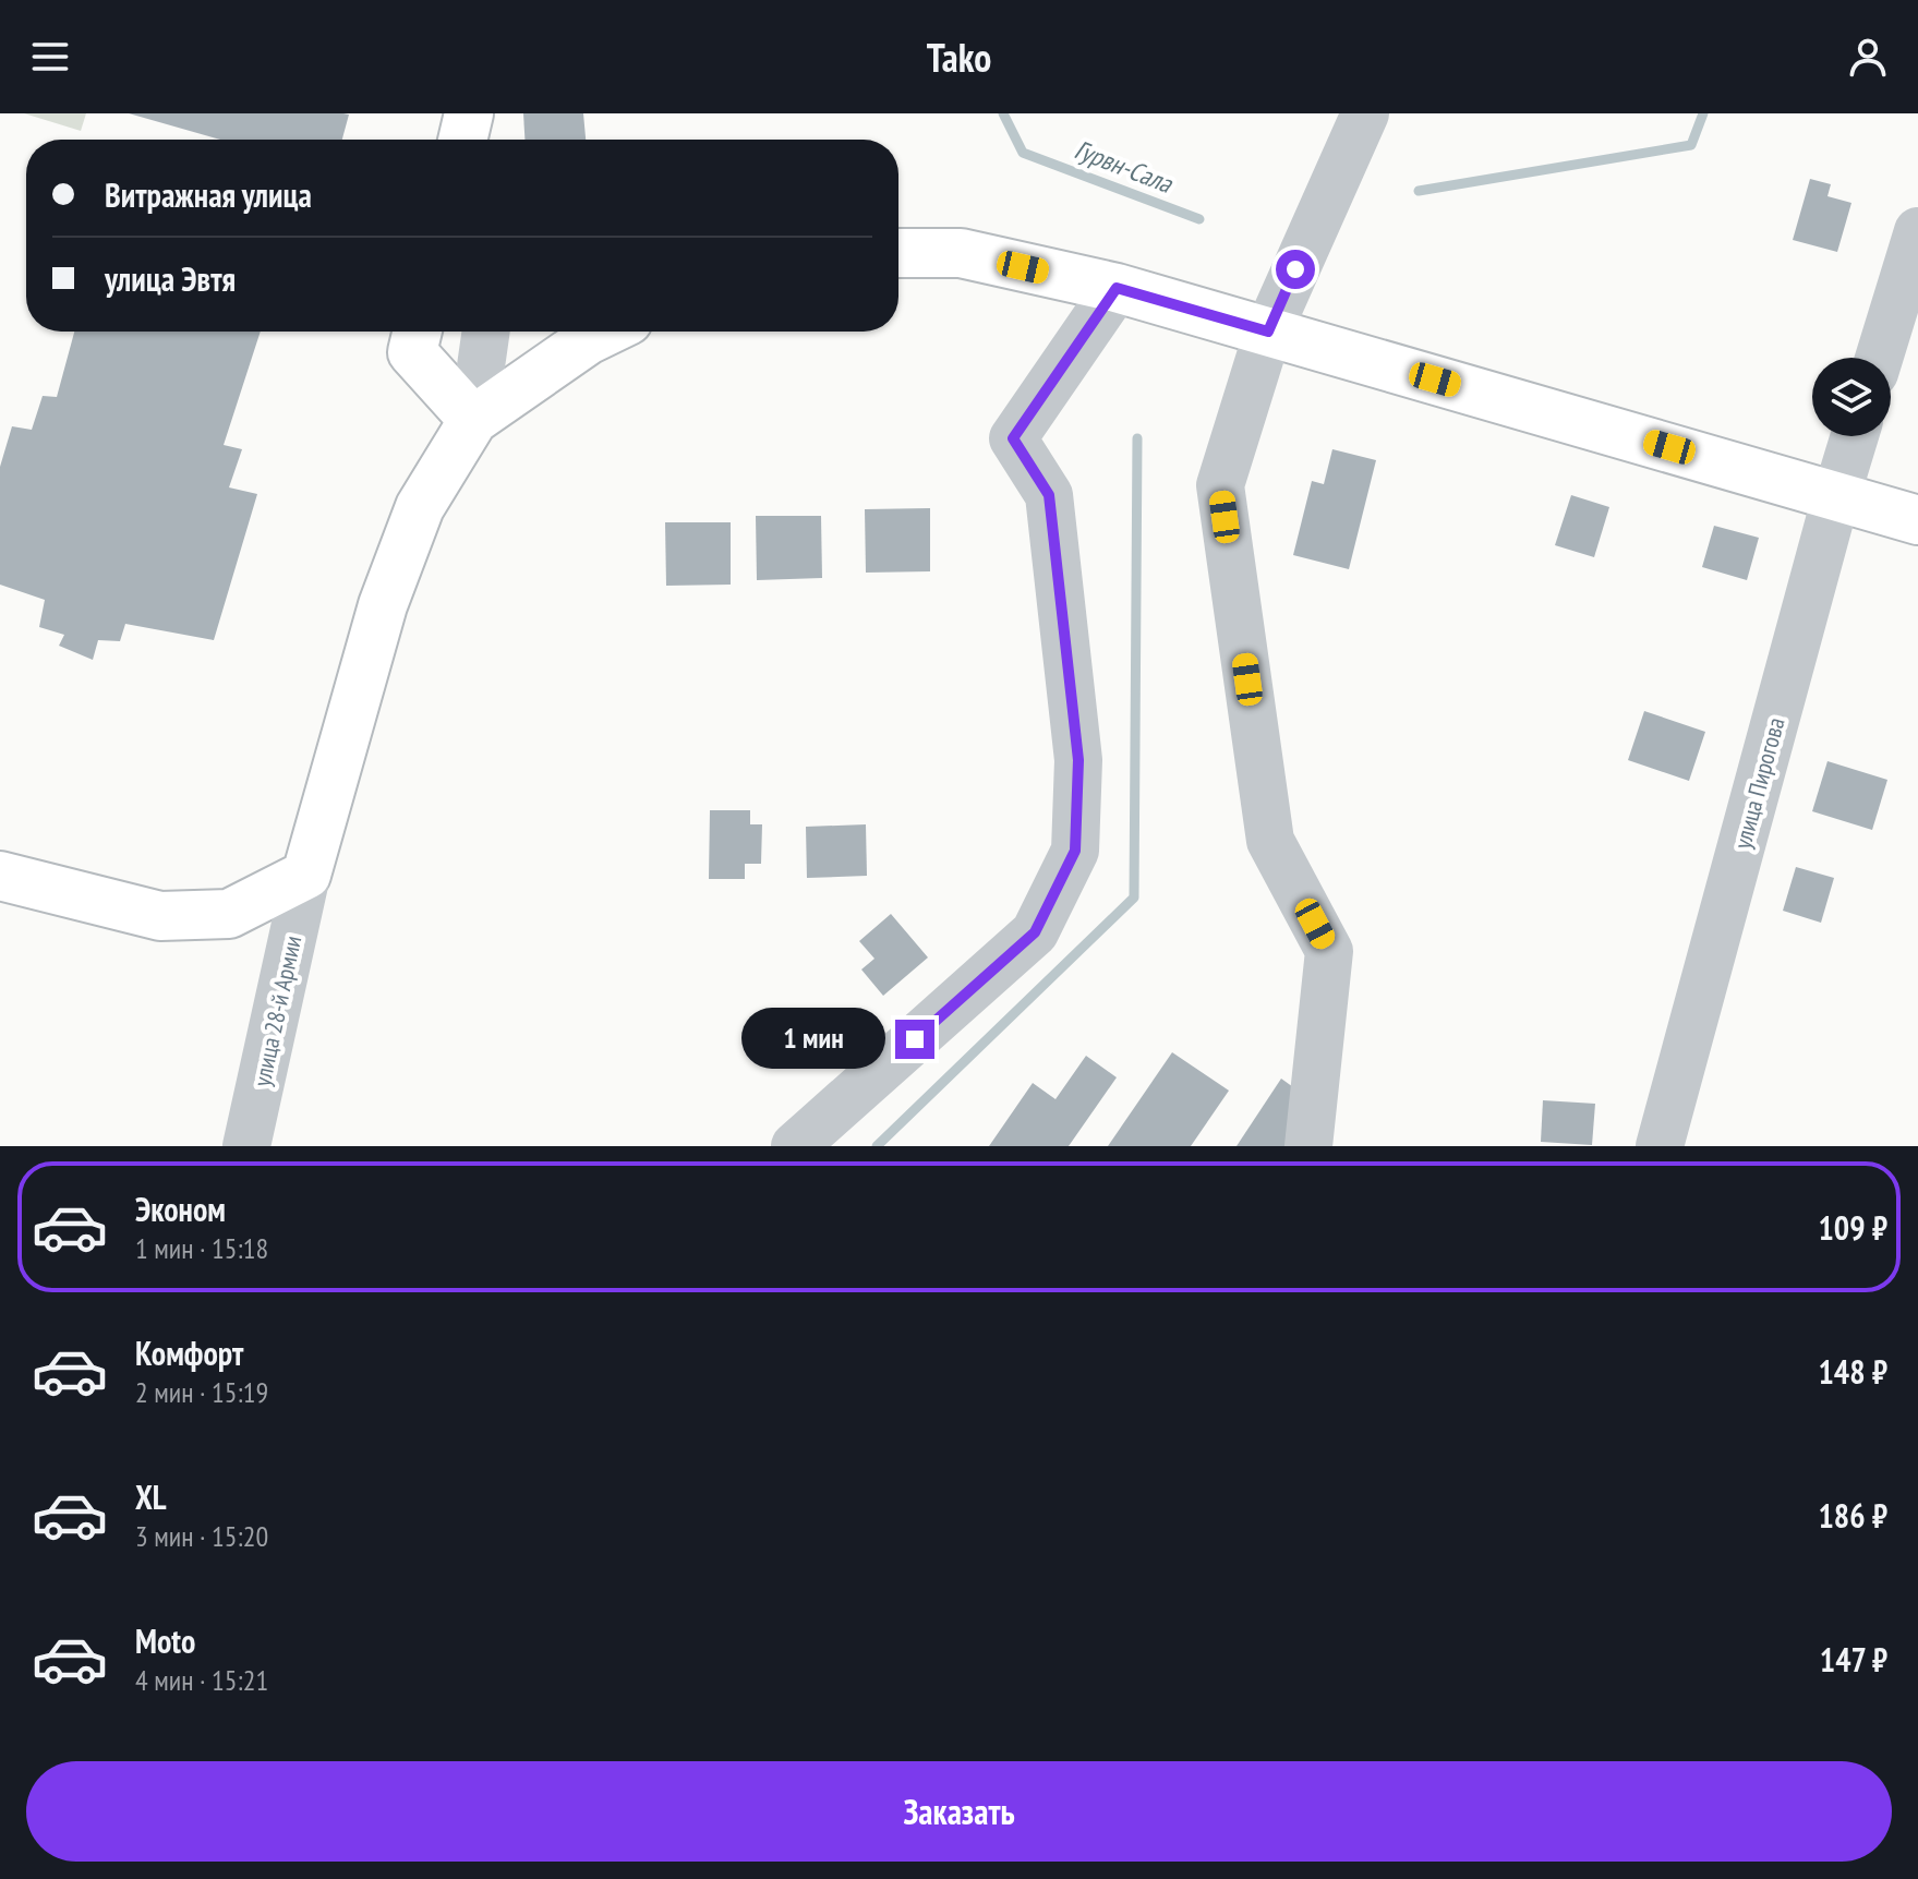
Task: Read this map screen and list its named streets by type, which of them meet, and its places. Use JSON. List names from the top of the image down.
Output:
{
  "streets": {
    "street": ["улица Пирогова", "улица 28-й Армии"]
  },
  "water": ["Гурвн-Сала"],
  "page": {
    "header": "Tako",
    "banner": ["Витражная улица", "улица Эвтя"],
    "bubble": "1 мин",
    "list": [
      {
        "name": "Эконом",
        "note": "1 мин · 15:18",
        "value": "109 ₽"
      },
      {
        "name": "Комфорт",
        "note": "2 мин · 15:19",
        "value": "148 ₽"
      },
      {
        "name": "XL",
        "note": "3 мин · 15:20",
        "value": "186 ₽"
      },
      {
        "name": "Moto",
        "note": "4 мин · 15:21",
        "value": "147 ₽"
      }
    ],
    "buttons": "Заказать"
  }
}
